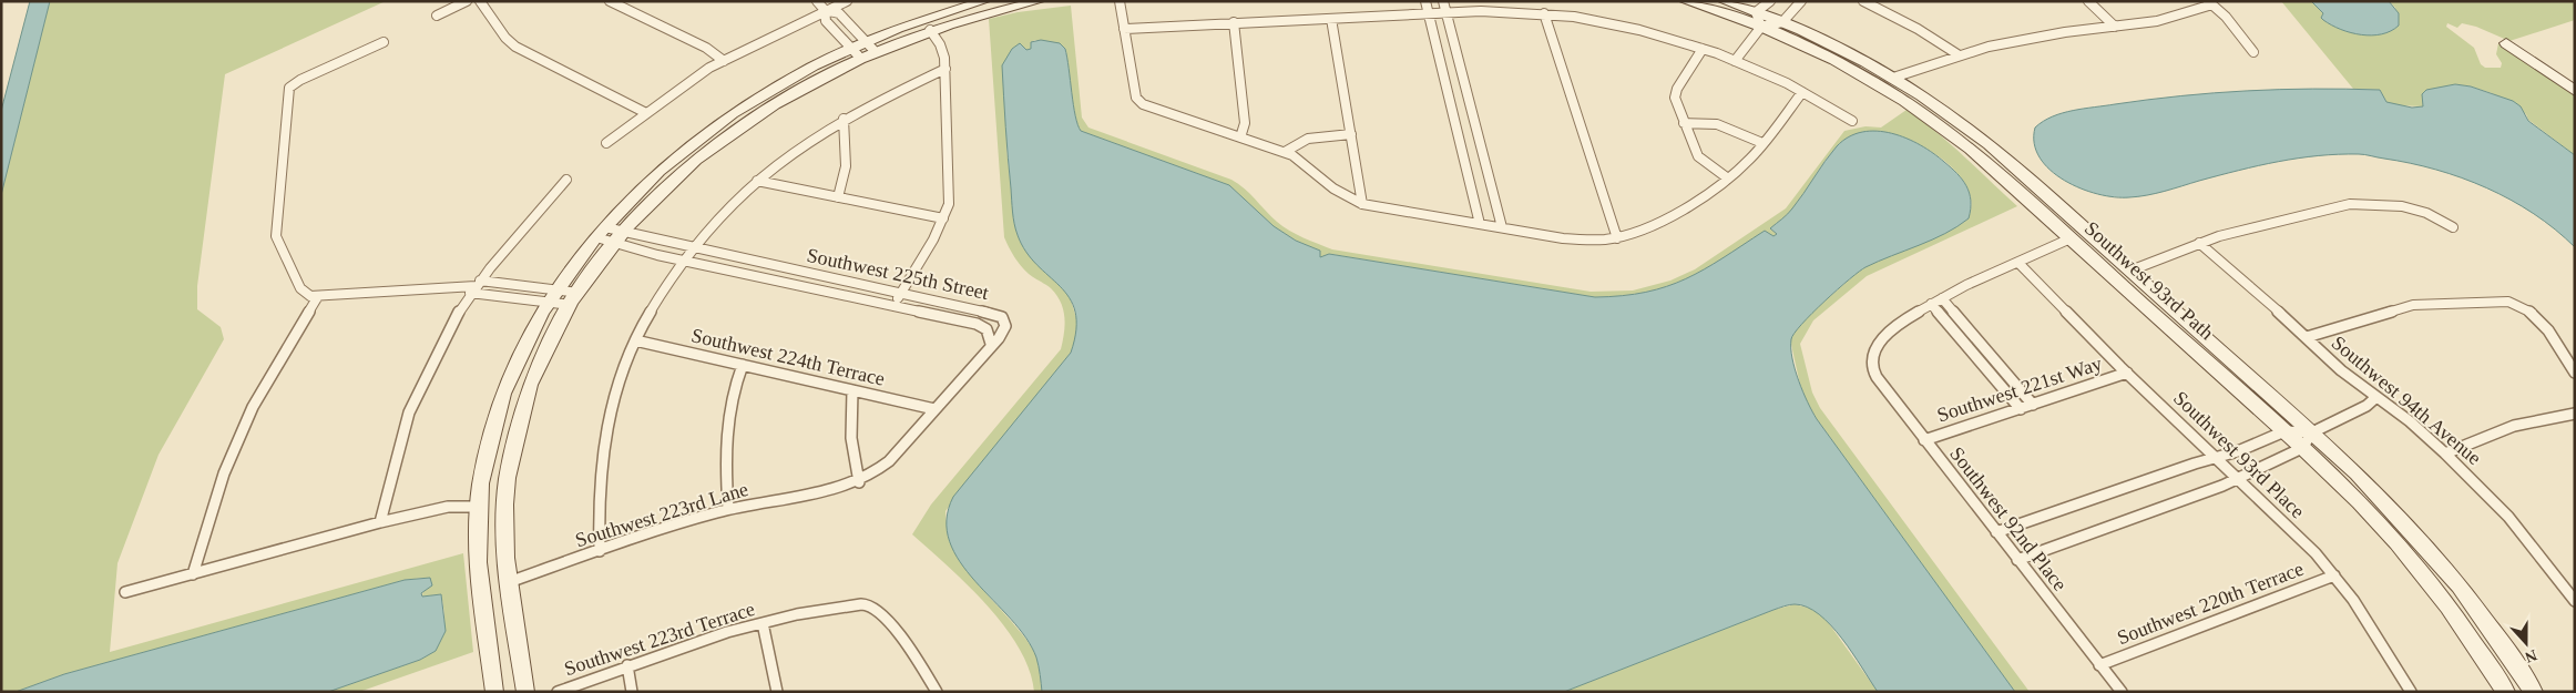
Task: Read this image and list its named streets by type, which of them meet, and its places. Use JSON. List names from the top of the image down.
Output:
{
  "streets": {
    "street": [
      "Southwest 225th Street",
      "Southwest 93rd Path",
      "Southwest 224th Terrace",
      "Southwest 221st Way",
      "Southwest 94th Avenue",
      "Southwest 93rd Place",
      "Southwest 223rd Lane",
      "Southwest 92nd Place",
      "Southwest 220th Terrace",
      "Southwest 223rd Terrace"
    ]
  },
  "crossings": [
    ["Southwest 221st Way", "Southwest 93rd Place"],
    ["Southwest 221st Way", "Southwest 92nd Place"],
    ["Southwest 93rd Place", "Southwest 220th Terrace"],
    ["Southwest 92nd Place", "Southwest 220th Terrace"]
  ],
  "north": "bottom"
}
